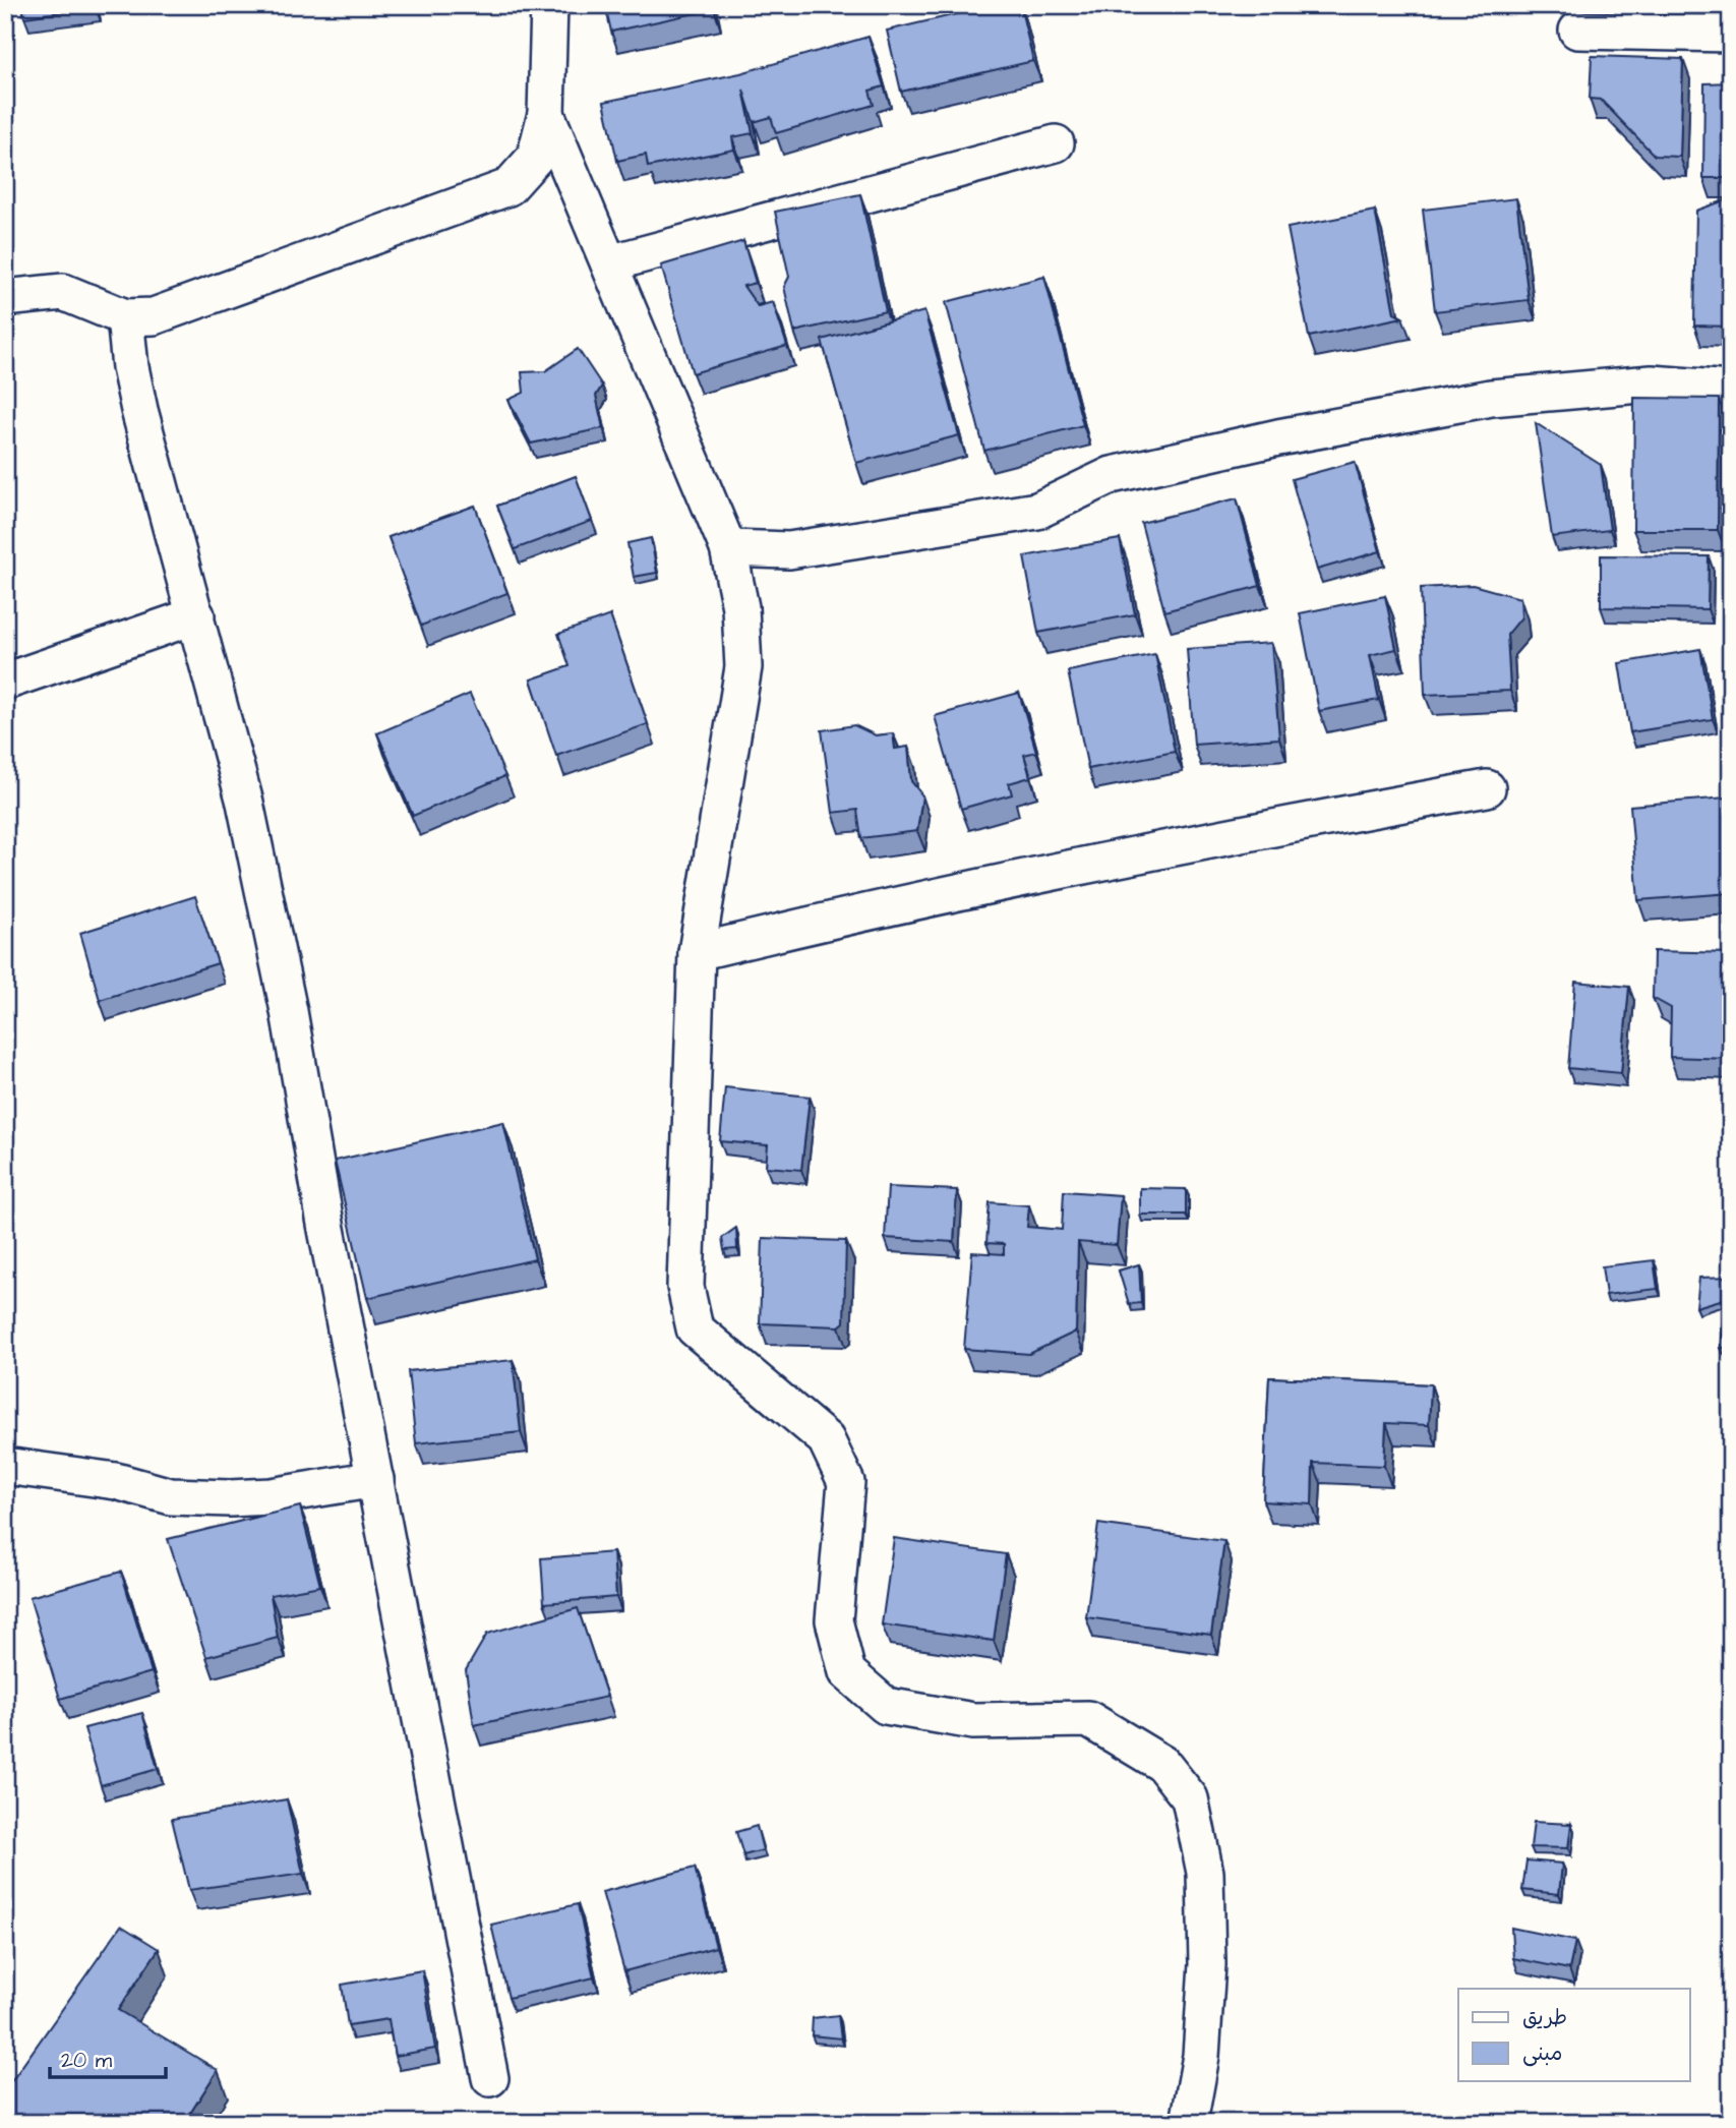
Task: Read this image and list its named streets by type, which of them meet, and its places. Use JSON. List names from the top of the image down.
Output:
{
  "legend": ["طريق", "مبنى"],
  "scale_bar": "20 m"
}
